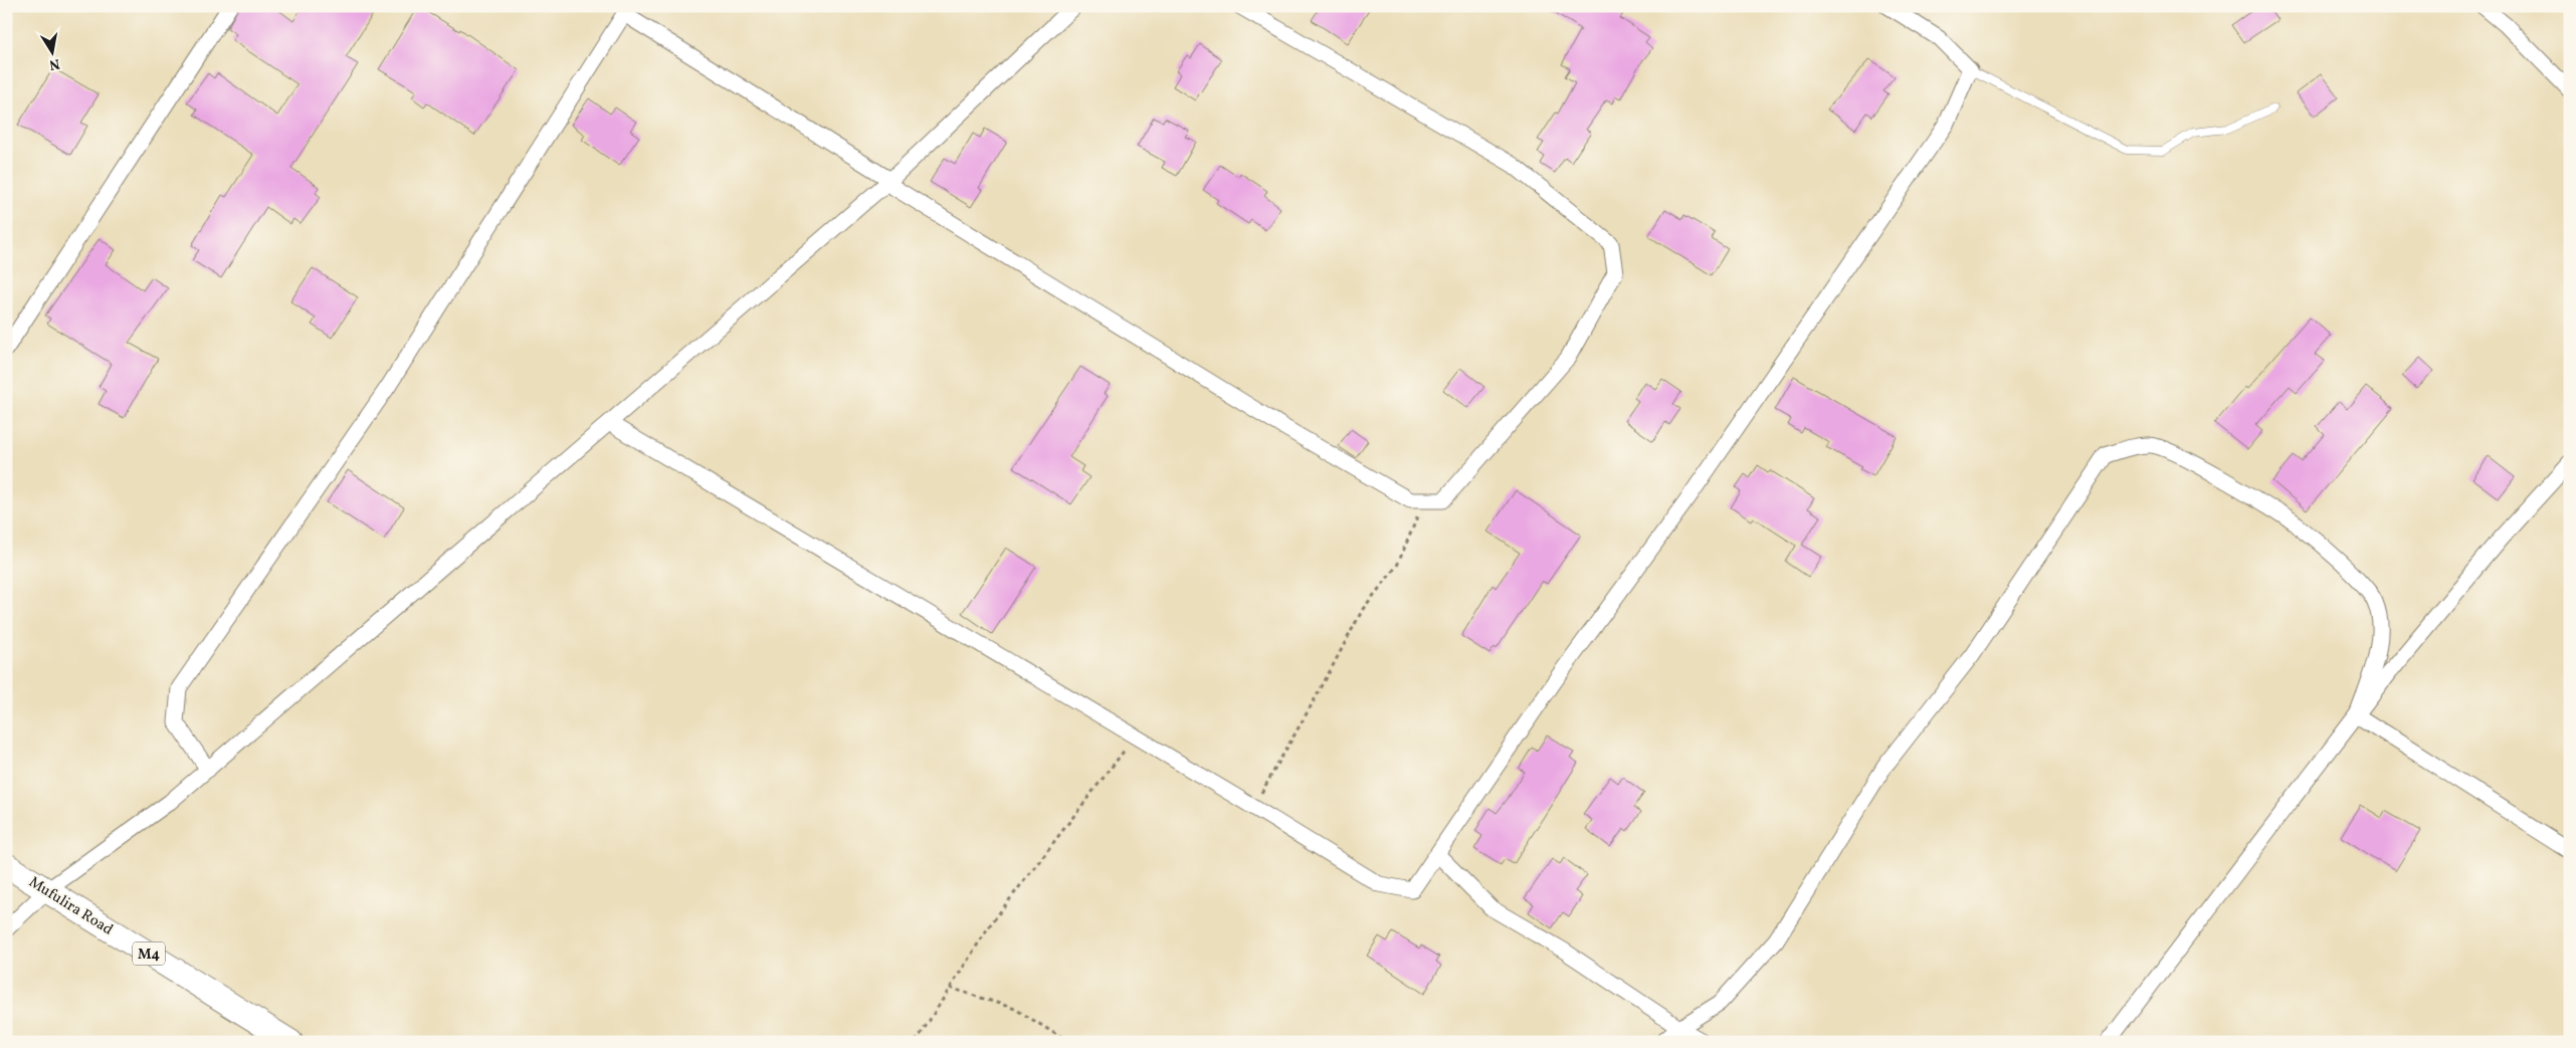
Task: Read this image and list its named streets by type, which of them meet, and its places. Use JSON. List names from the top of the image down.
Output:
{
  "streets": {
    "main road": ["Mufulira Road", "M4"]
  },
  "north": "bottom"
}
